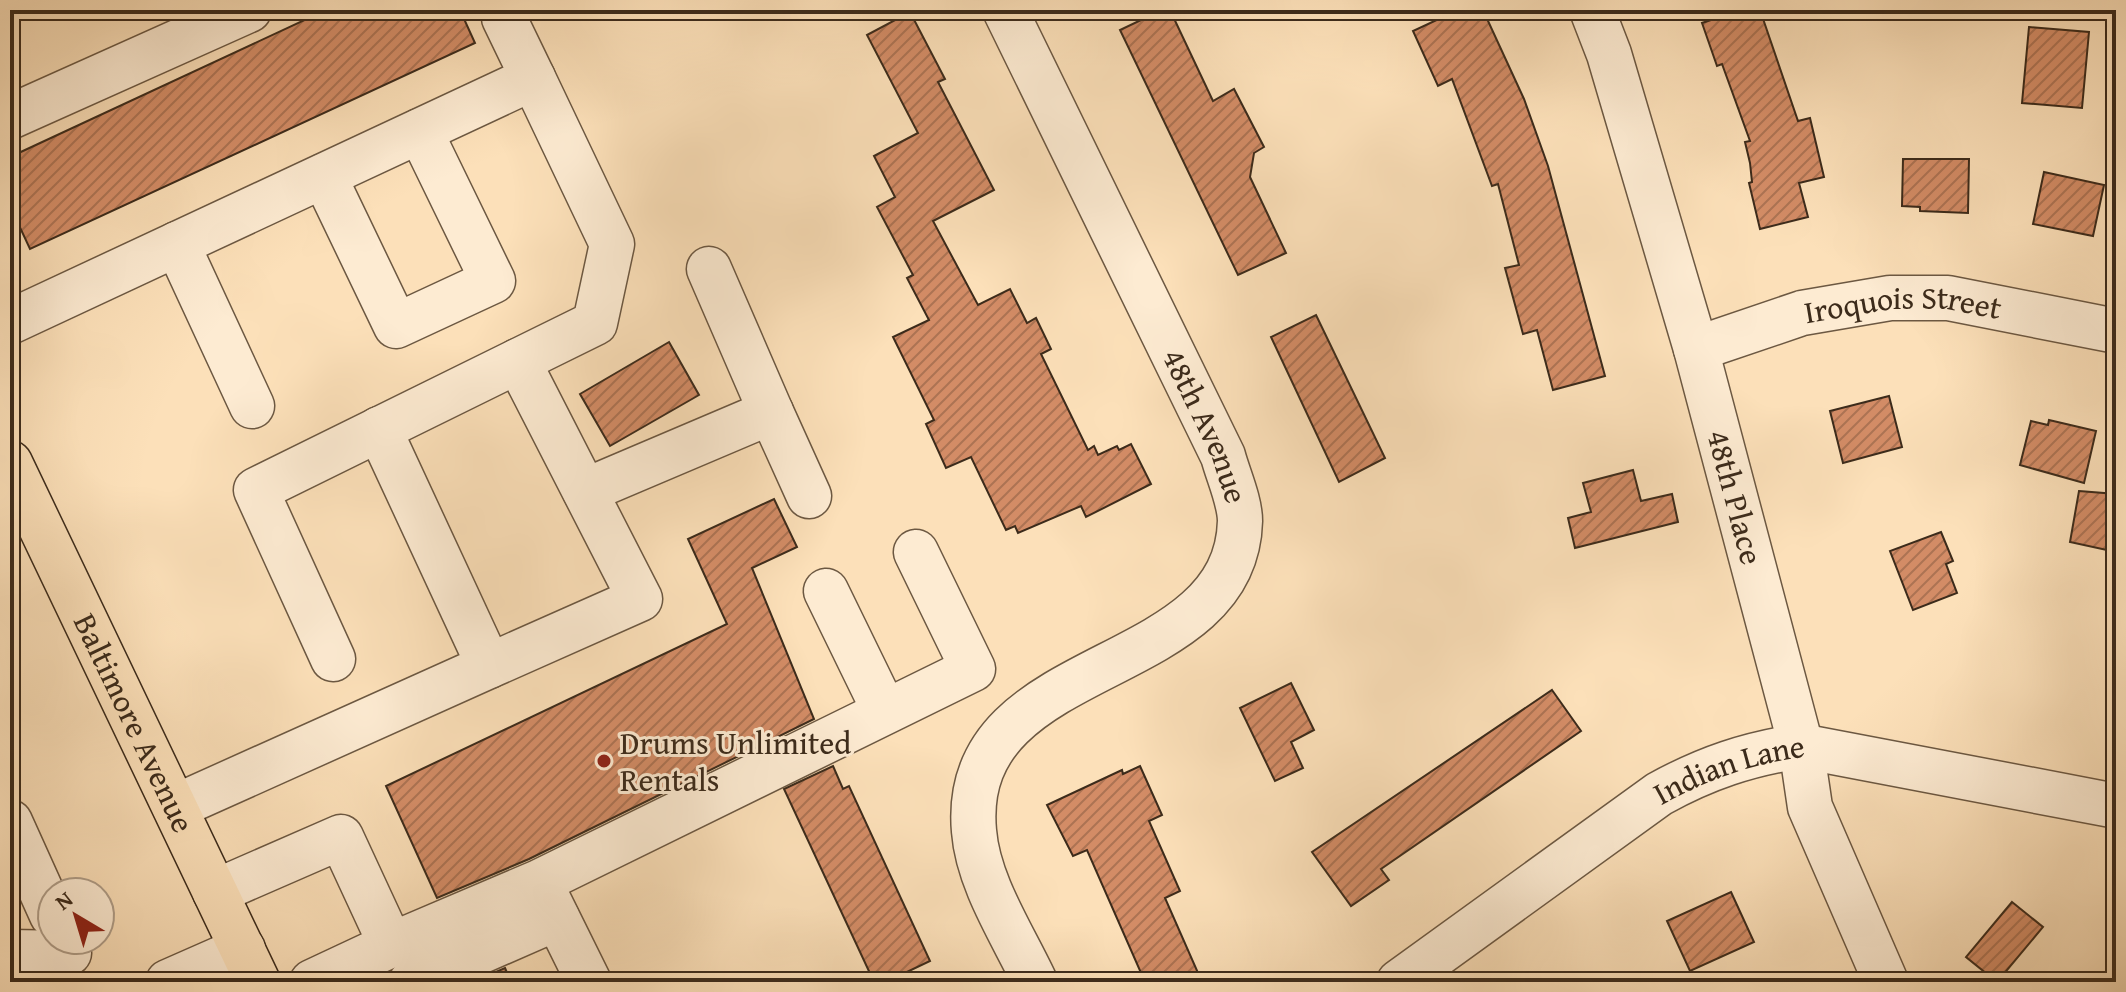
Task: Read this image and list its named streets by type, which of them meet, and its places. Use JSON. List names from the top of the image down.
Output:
{
  "streets": {
    "main road": ["Baltimore Avenue"],
    "street": [
      "Iroquois Street",
      "48th Avenue",
      "48th Place",
      "Indian Lane"
    ]
  },
  "crossings": [
    ["Iroquois Street", "48th Place"],
    ["48th Place", "Indian Lane"]
  ],
  "places": ["Drums Unlimited Rentals"],
  "north": "top left"
}
